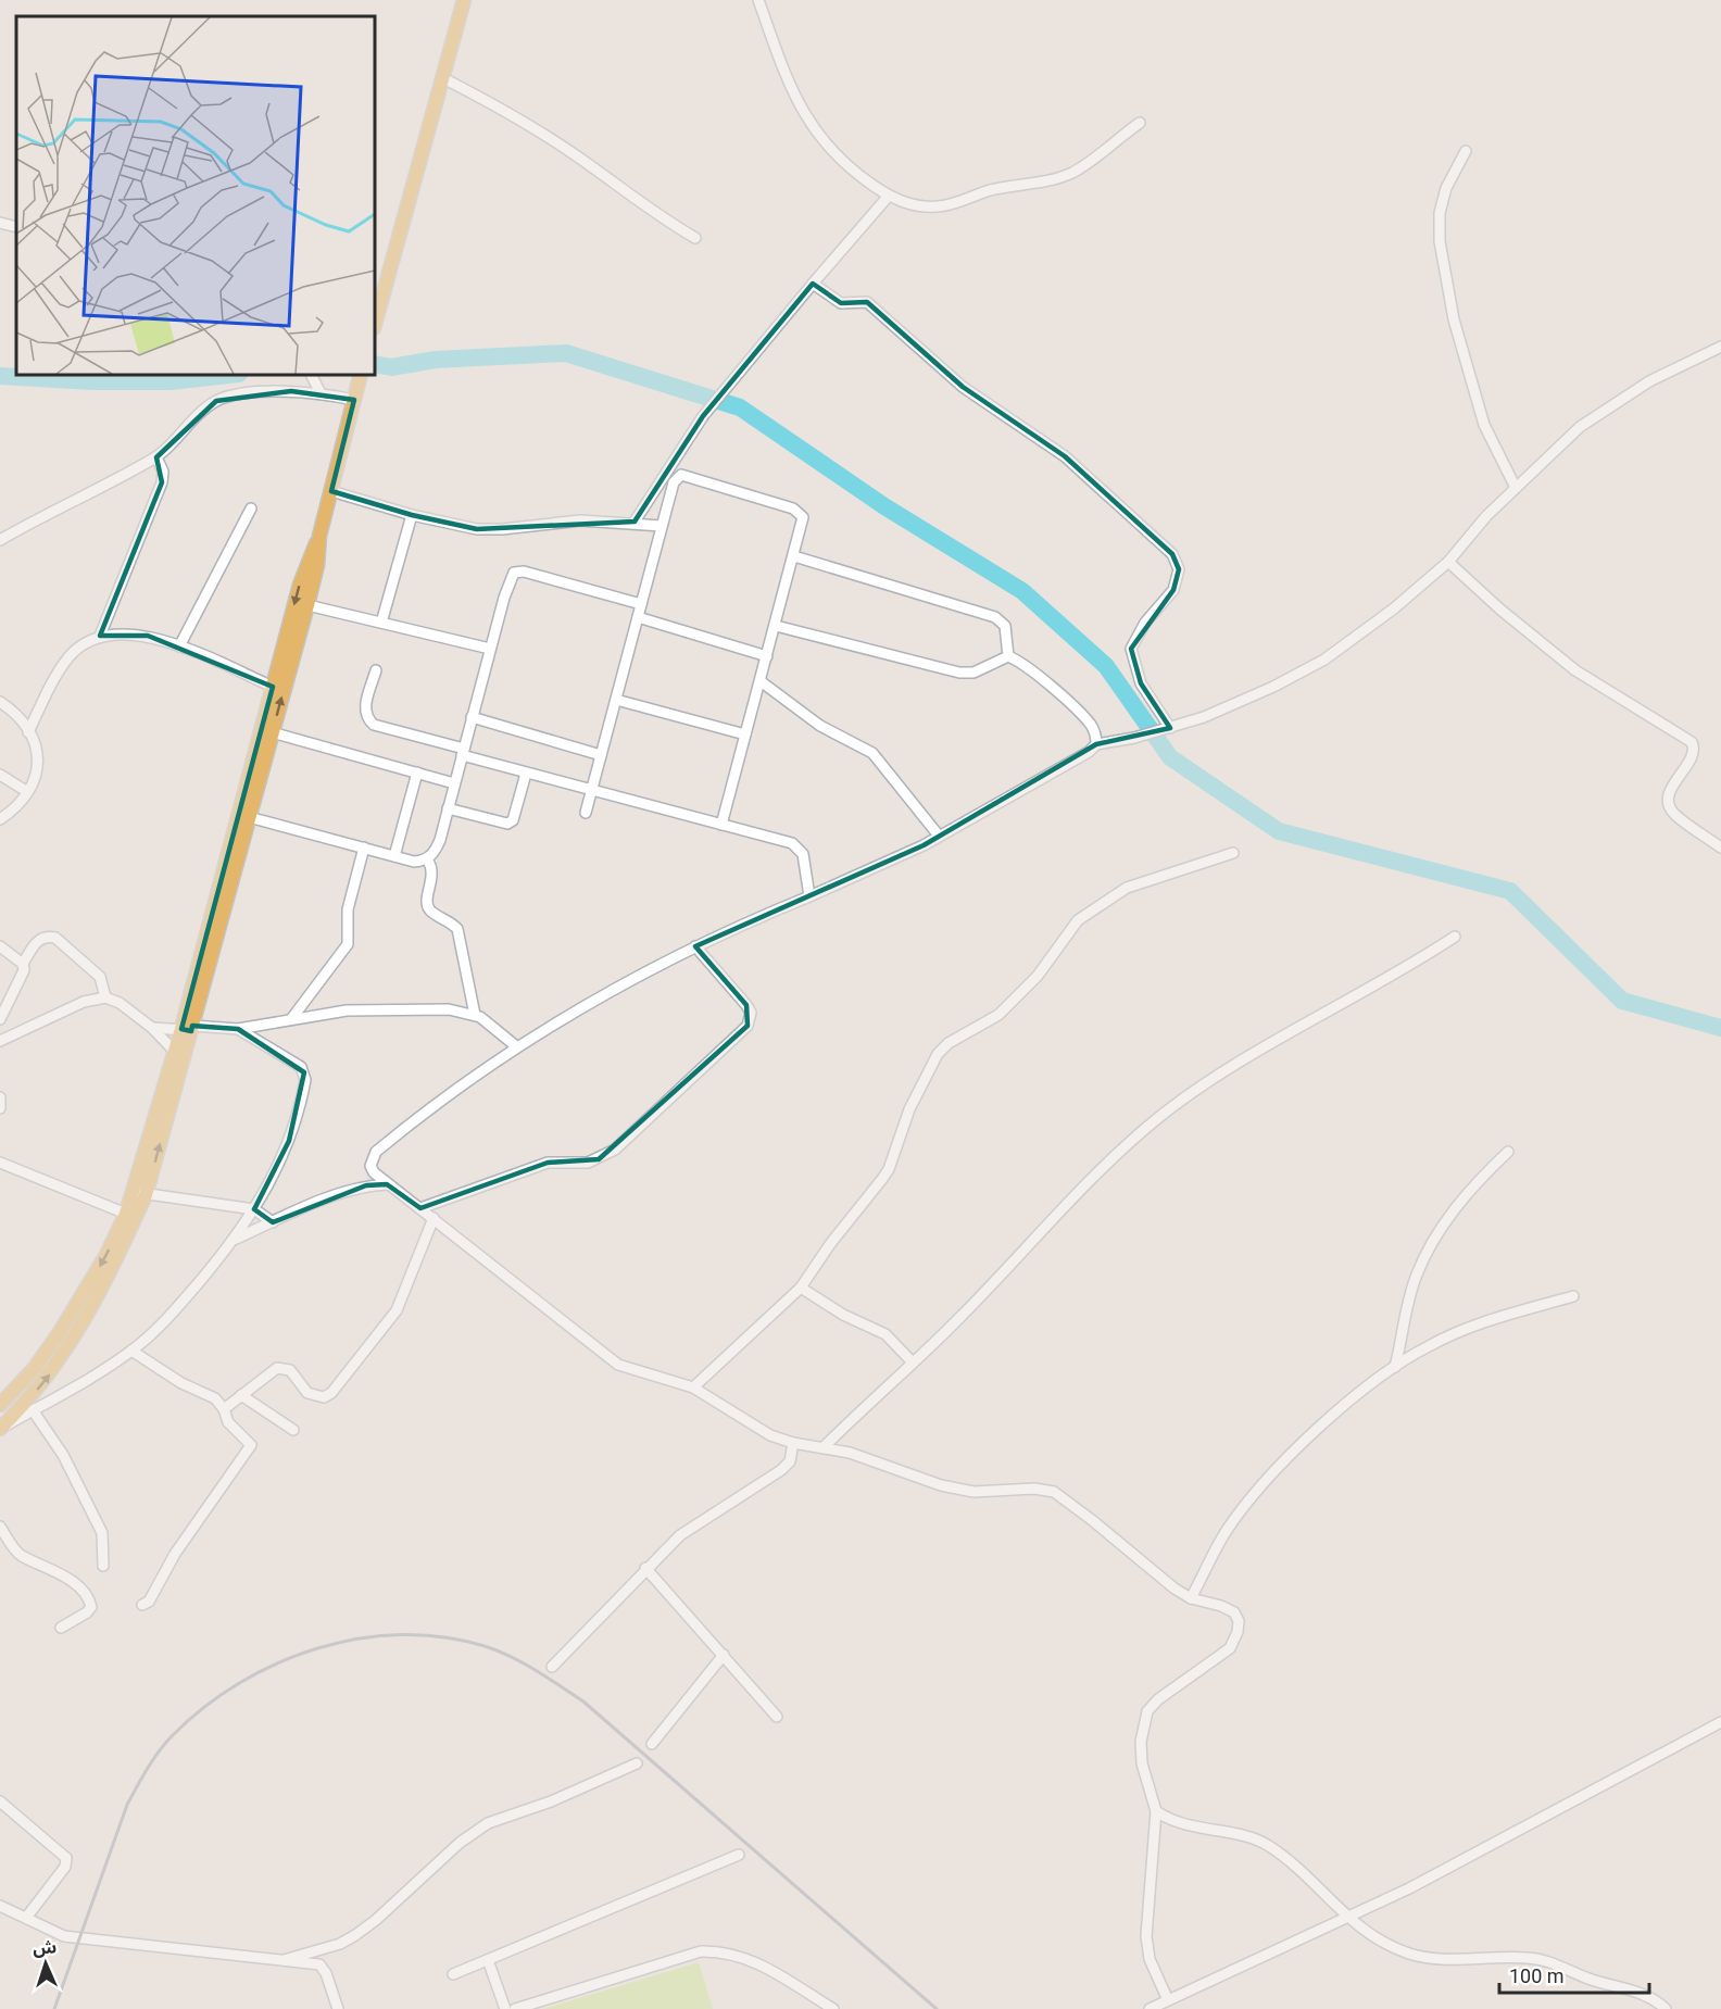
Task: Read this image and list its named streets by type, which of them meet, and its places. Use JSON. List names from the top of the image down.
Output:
{
  "scale_bar": "100 m",
  "north": "top"
}
